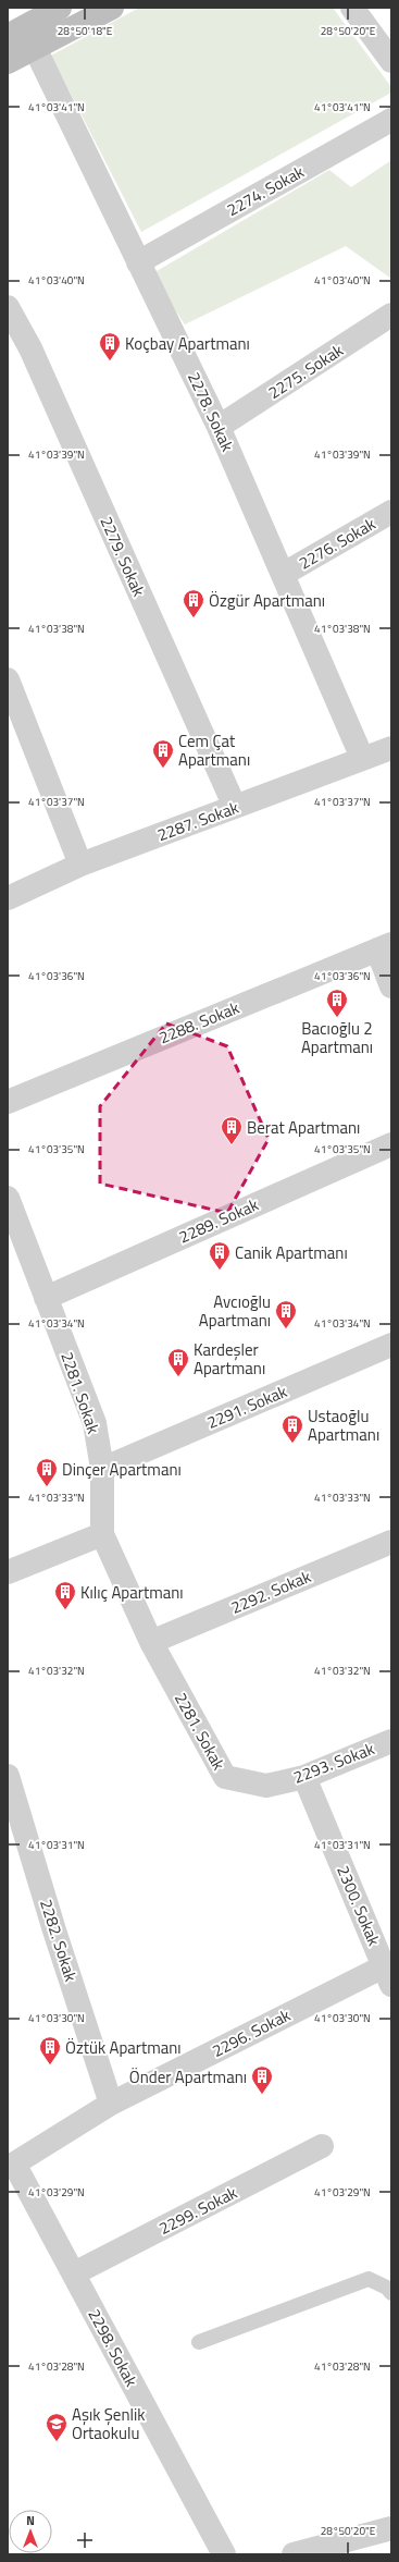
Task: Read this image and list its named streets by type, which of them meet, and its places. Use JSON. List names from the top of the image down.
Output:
{
  "streets": {
    "street": [
      "2274. Sokak",
      "2275. Sokak",
      "2278. Sokak",
      "2276. Sokak",
      "2279. Sokak",
      "2287. Sokak",
      "2288. Sokak",
      "2289. Sokak",
      "2281. Sokak",
      "2291. Sokak",
      "2292. Sokak",
      "2293. Sokak",
      "2300. Sokak",
      "2282. Sokak",
      "2296. Sokak",
      "2299. Sokak",
      "2298. Sokak"
    ]
  },
  "crossings": [
    ["2274. Sokak", "2278. Sokak"],
    ["2275. Sokak", "2278. Sokak"],
    ["2278. Sokak", "2276. Sokak"],
    ["2278. Sokak", "2287. Sokak"],
    ["2279. Sokak", "2287. Sokak"],
    ["2289. Sokak", "2281. Sokak"],
    ["2281. Sokak", "2291. Sokak"],
    ["2281. Sokak", "2292. Sokak"],
    ["2281. Sokak", "2293. Sokak"],
    ["2293. Sokak", "2300. Sokak"],
    ["2300. Sokak", "2296. Sokak"],
    ["2282. Sokak", "2296. Sokak"],
    ["2296. Sokak", "2298. Sokak"],
    ["2299. Sokak", "2298. Sokak"]
  ],
  "places": {
    "building": [
      "Koçbay Apartmanı",
      "Özgür Apartmanı",
      "Cem Çat Apartmanı",
      "Bacıoğlu 2 Apartmanı",
      "Berat Apartmanı",
      "Canik Apartmanı",
      "Avcıoğlu Apartmanı",
      "Kardeşler Apartmanı",
      "Ustaoğlu Apartmanı",
      "Dinçer Apartmanı",
      "Kılıç Apartmanı",
      "Öztük Apartmanı",
      "Önder Apartmanı"
    ],
    "school or university": ["Aşık Şenlik Ortaokulu"]
  },
  "north": "top",
  "coordinates": [
    "28°50'18\"E",
    "28°50'20\"E",
    "41°03'41\"N",
    "41°03'40\"N",
    "41°03'39\"N",
    "41°03'38\"N",
    "41°03'37\"N",
    "41°03'36\"N",
    "41°03'35\"N",
    "41°03'34\"N",
    "41°03'33\"N",
    "41°03'32\"N",
    "41°03'31\"N",
    "41°03'30\"N",
    "41°03'29\"N",
    "41°03'28\"N"
  ]
}
